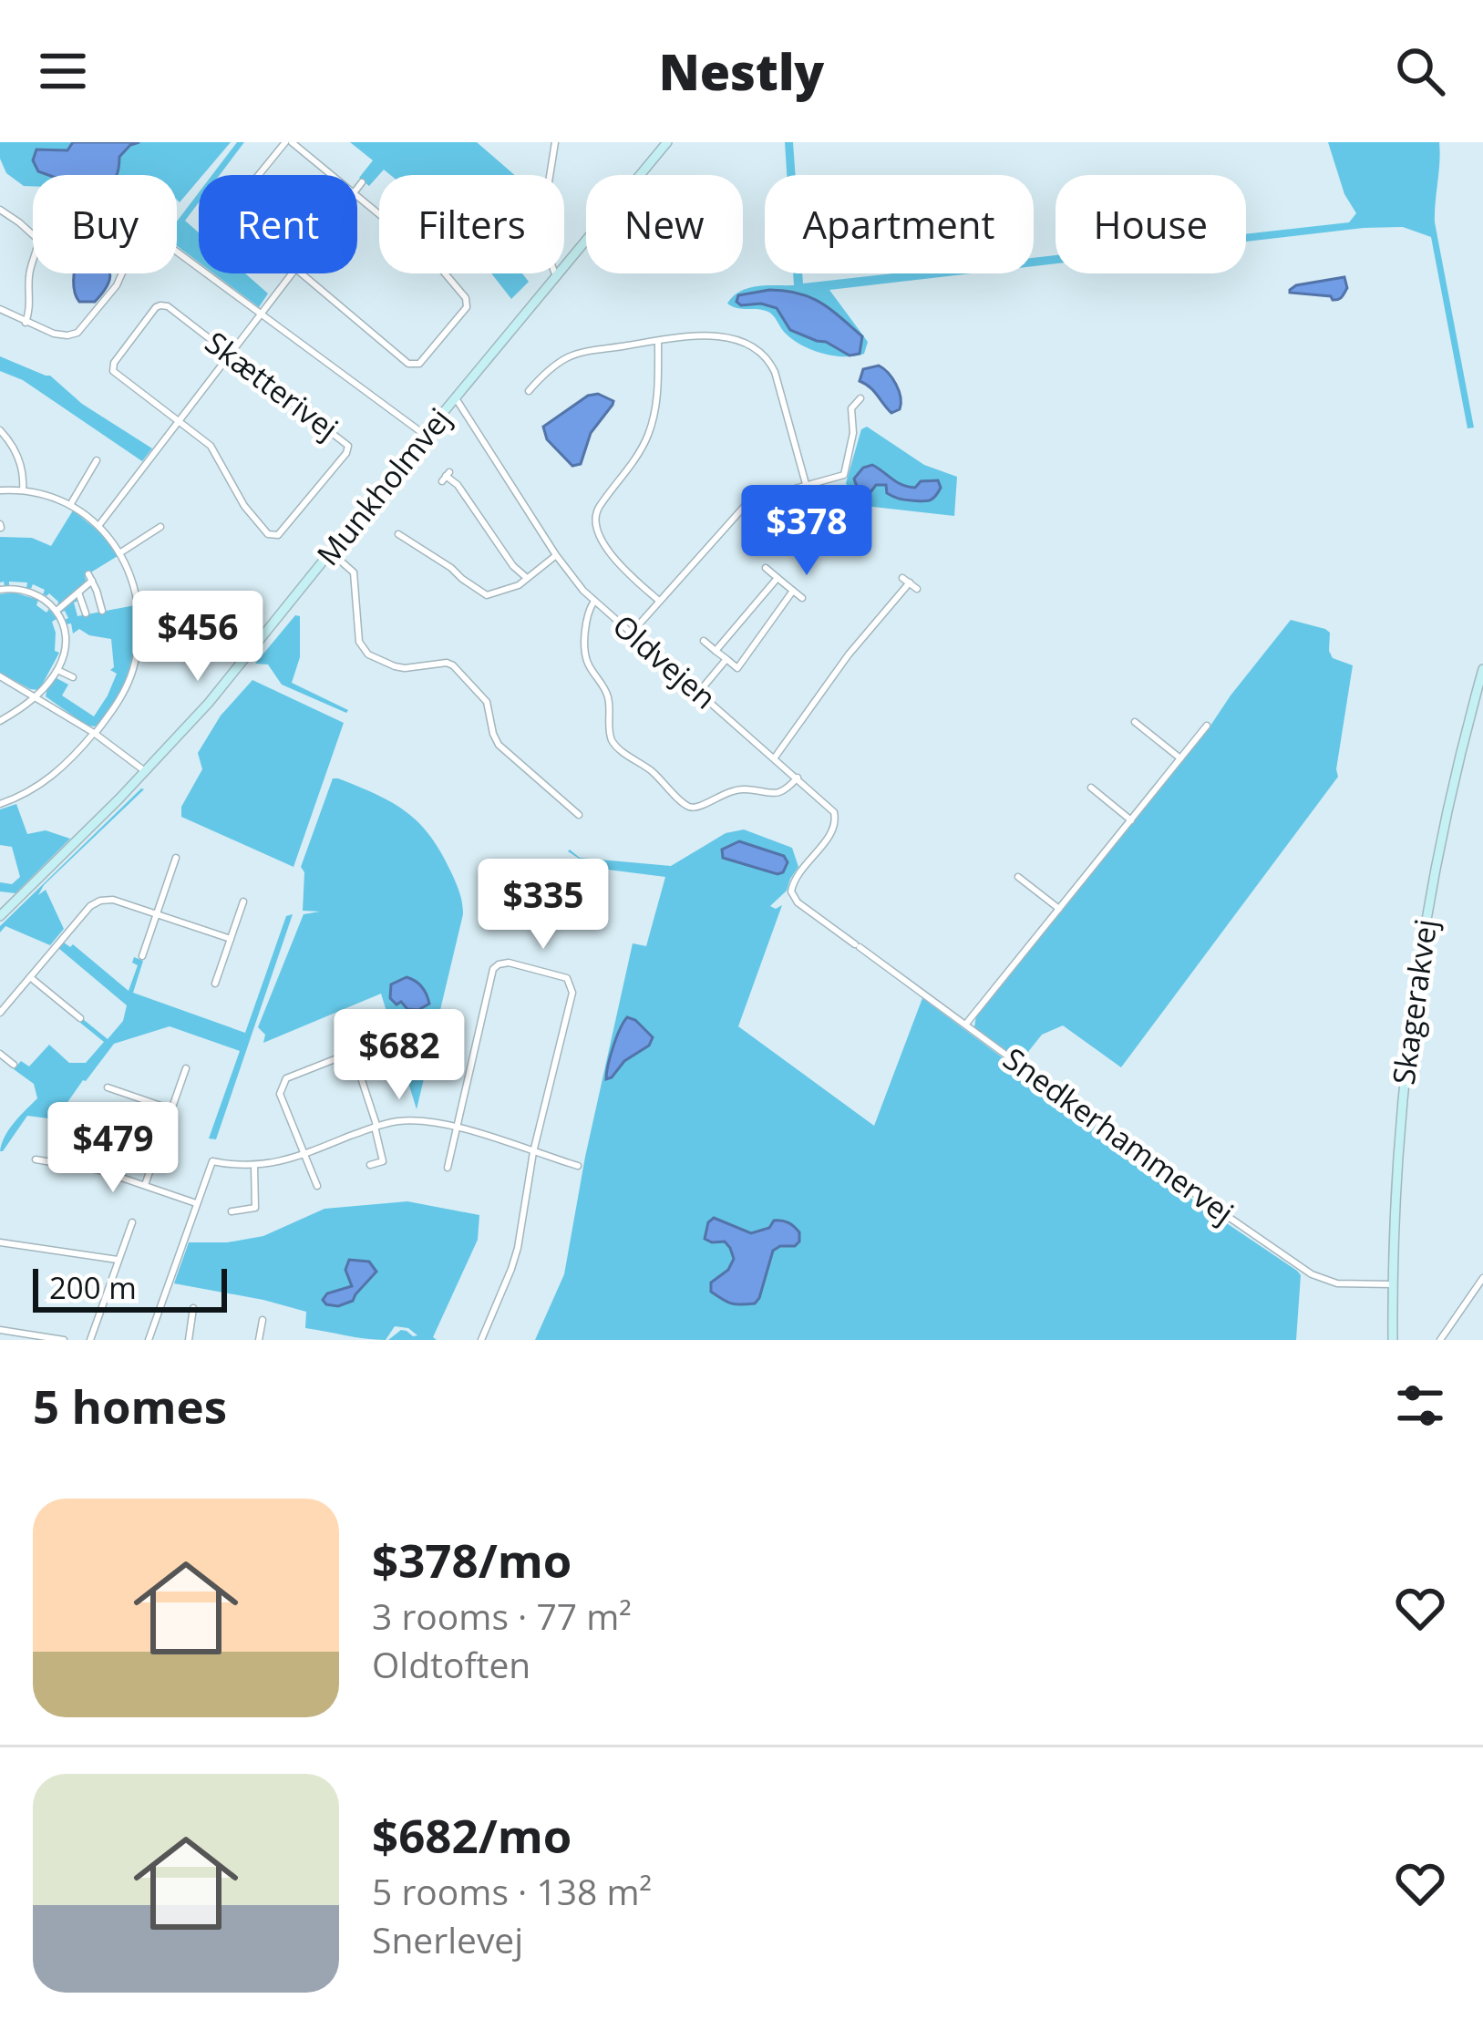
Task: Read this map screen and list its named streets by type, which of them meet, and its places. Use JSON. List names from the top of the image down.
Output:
{
  "streets": {
    "street": [
      "Skætterivej",
      "Munkholmvej",
      "Oldvejen",
      "Skagerakvej",
      "Snedkerhammervej"
    ]
  },
  "crossings": [
    ["Munkholmvej", "Oldvejen"],
    ["Oldvejen", "Snedkerhammervej"],
    ["Skagerakvej", "Snedkerhammervej"]
  ],
  "scale_bar": "200 m",
  "page": {
    "header": "Nestly",
    "chip": [
      "Buy",
      "Rent",
      "Filters",
      "New",
      "Apartment",
      "House"
    ],
    "price": [
      "$378",
      "$456",
      "$335",
      "$682",
      "$479"
    ],
    "scale": "200 m",
    "heading": "5 homes",
    "list": [
      {
        "name": "$378/mo",
        "note": "3 rooms · 77 m² · Oldtoften"
      },
      {
        "name": "$682/mo",
        "note": "5 rooms · 138 m² · Snerlevej"
      }
    ]
  }
}
